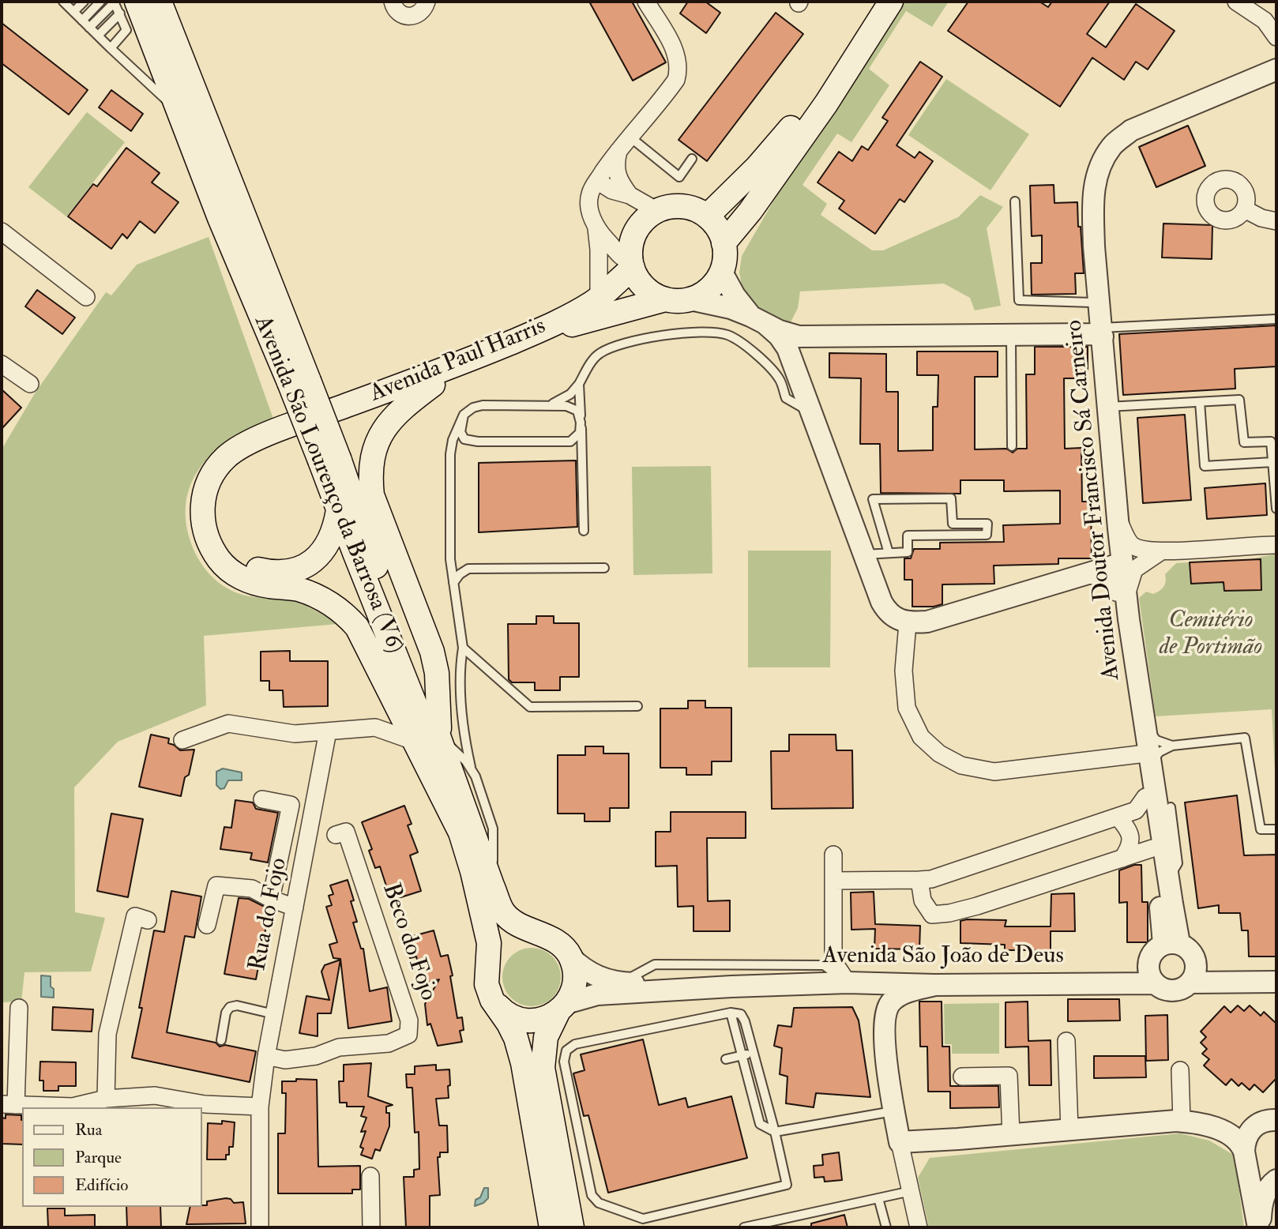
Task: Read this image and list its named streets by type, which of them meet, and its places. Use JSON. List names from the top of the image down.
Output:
{
  "streets": {
    "main road": ["Avenida Paul Harris", "Avenida São Lourenço da Barrosa (V6)"],
    "street": [
      "Avenida Doutor Francisco Sá Carneiro",
      "Rua do Fojo",
      "Beco do Fojo",
      "Avenida São João de Deus"
    ]
  },
  "crossings": [
    ["Avenida Paul Harris", "Avenida São Lourenço da Barrosa (V6)"],
    ["Avenida Doutor Francisco Sá Carneiro", "Avenida São João de Deus"],
    ["Rua do Fojo", "Beco do Fojo"]
  ],
  "parks": ["Cemitério de Portimão"],
  "legend": ["Rua", "Parque", "Edifício"]
}
